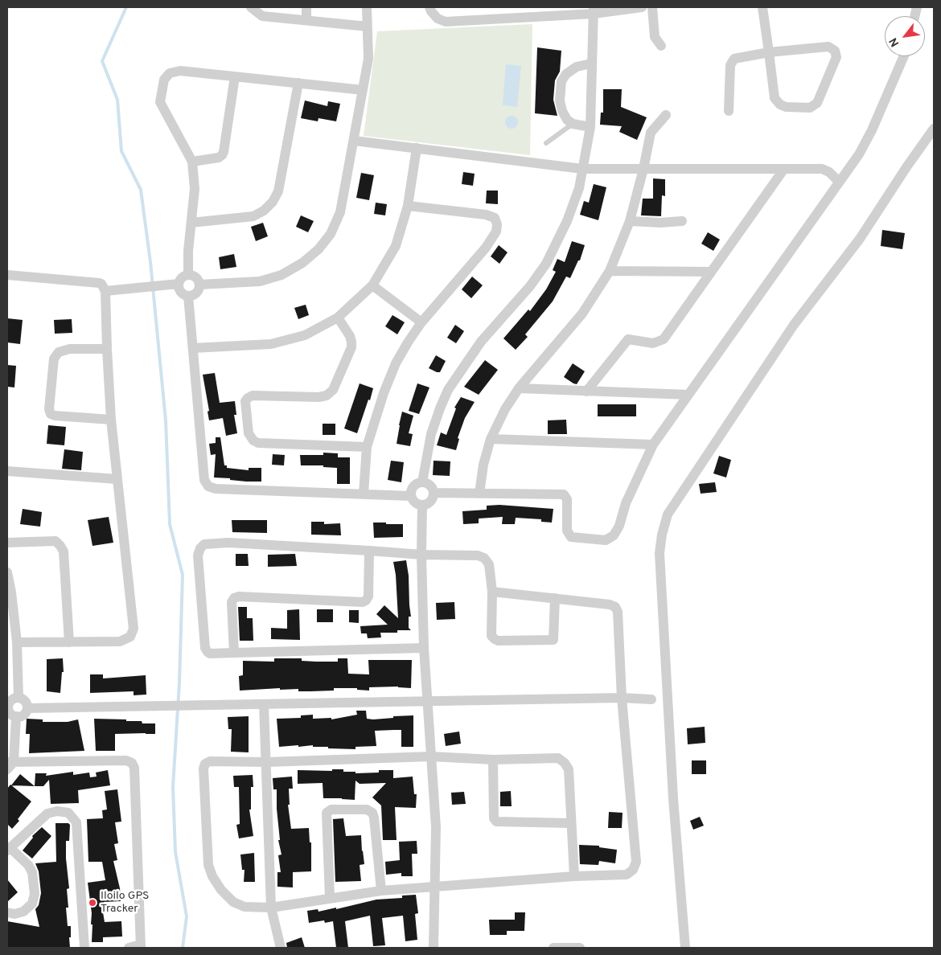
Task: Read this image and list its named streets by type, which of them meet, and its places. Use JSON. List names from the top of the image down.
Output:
{
  "places": ["Iloilo GPS Tracker"],
  "north": "bottom left"
}
